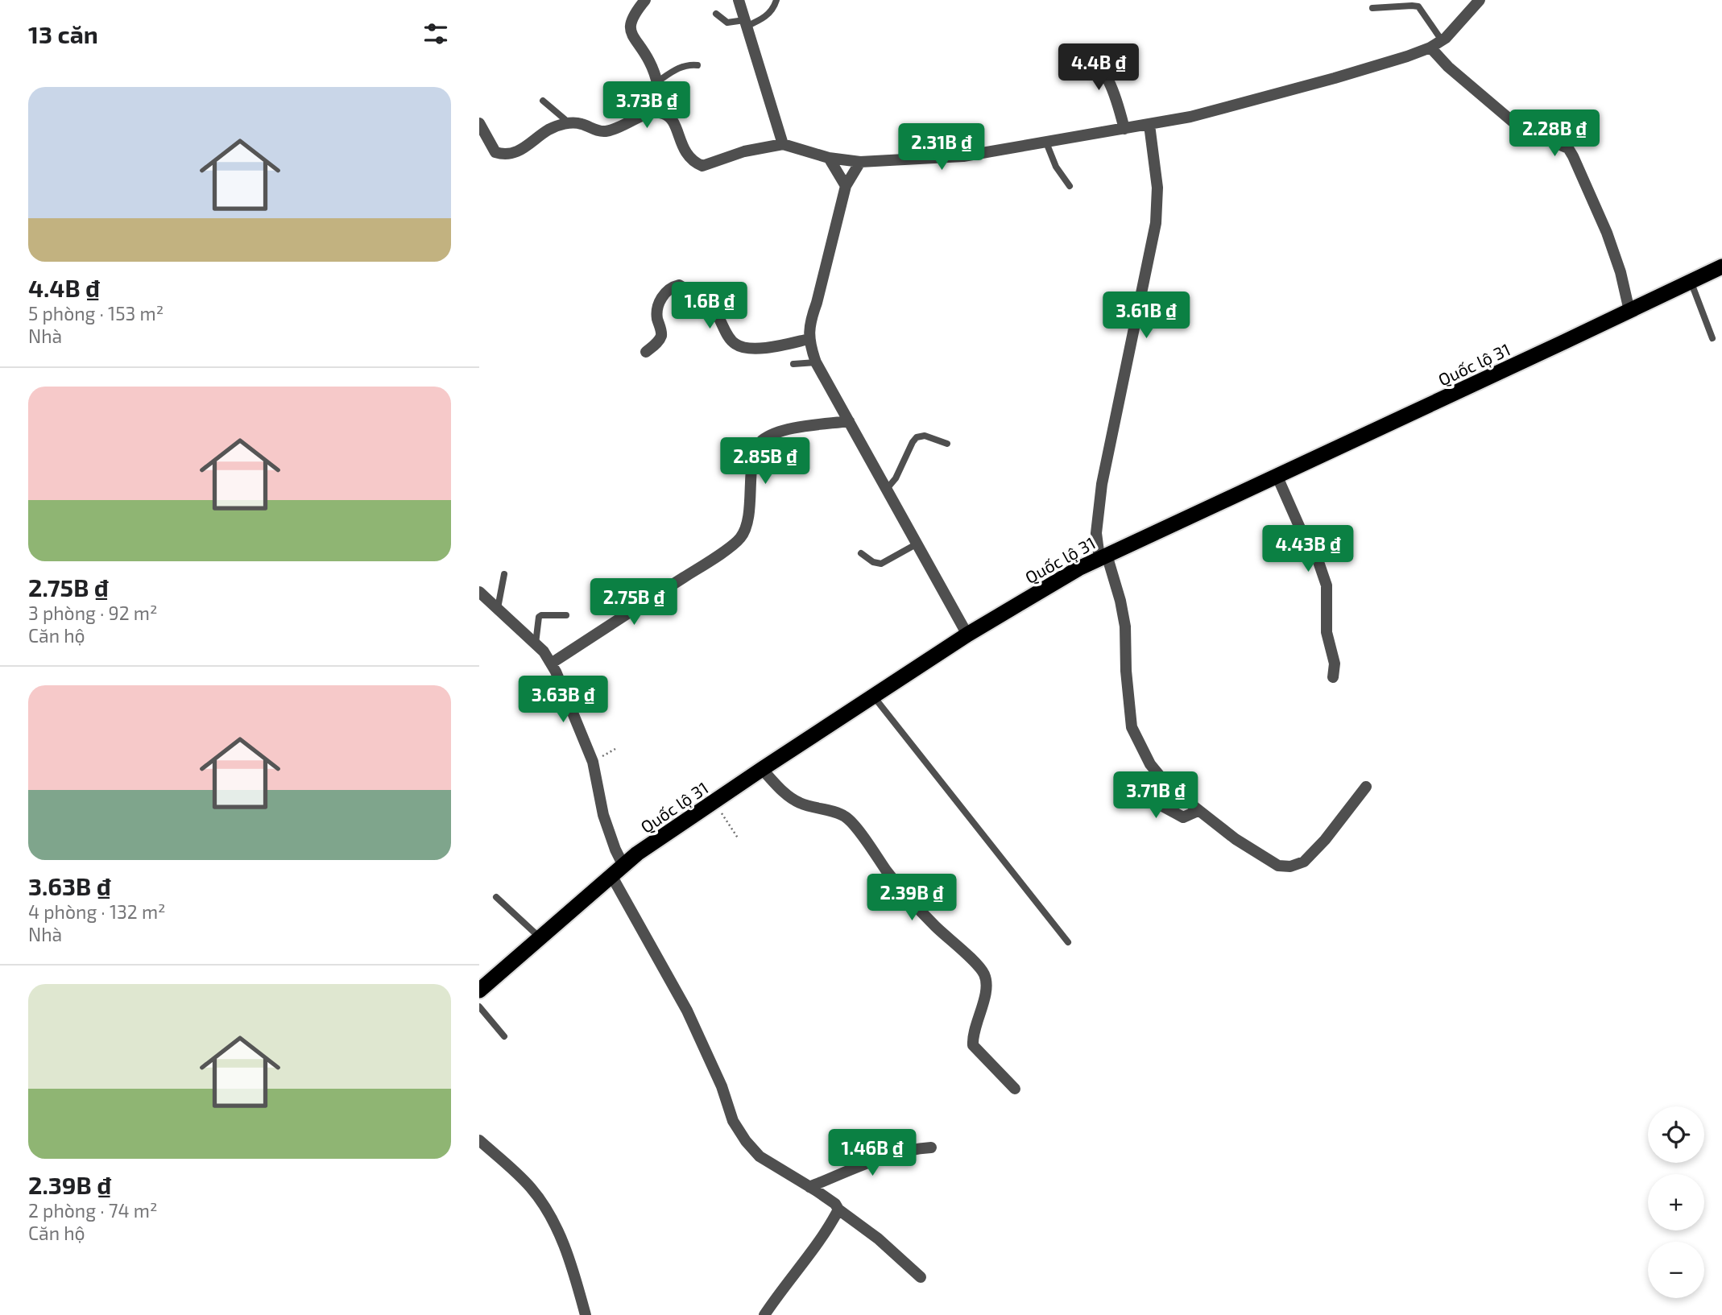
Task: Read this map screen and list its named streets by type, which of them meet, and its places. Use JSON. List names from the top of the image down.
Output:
{
  "streets": {
    "highway": ["Quốc lộ 31"]
  },
  "page": {
    "heading": "13 căn",
    "price": [
      "4.4B ₫",
      "3.73B ₫",
      "2.28B ₫",
      "2.31B ₫",
      "1.6B ₫",
      "3.61B ₫",
      "2.85B ₫",
      "4.43B ₫",
      "2.75B ₫",
      "3.63B ₫",
      "3.71B ₫",
      "2.39B ₫",
      "1.46B ₫"
    ],
    "list": [
      {
        "name": "4.4B ₫",
        "note": "5 phòng · 153 m² · Nhà"
      },
      {
        "name": "2.75B ₫",
        "note": "3 phòng · 92 m² · Căn hộ"
      },
      {
        "name": "3.63B ₫",
        "note": "4 phòng · 132 m² · Nhà"
      },
      {
        "name": "2.39B ₫",
        "note": "2 phòng · 74 m² · Căn hộ"
      }
    ],
    "map_buttons": ["+", "−"]
  }
}
